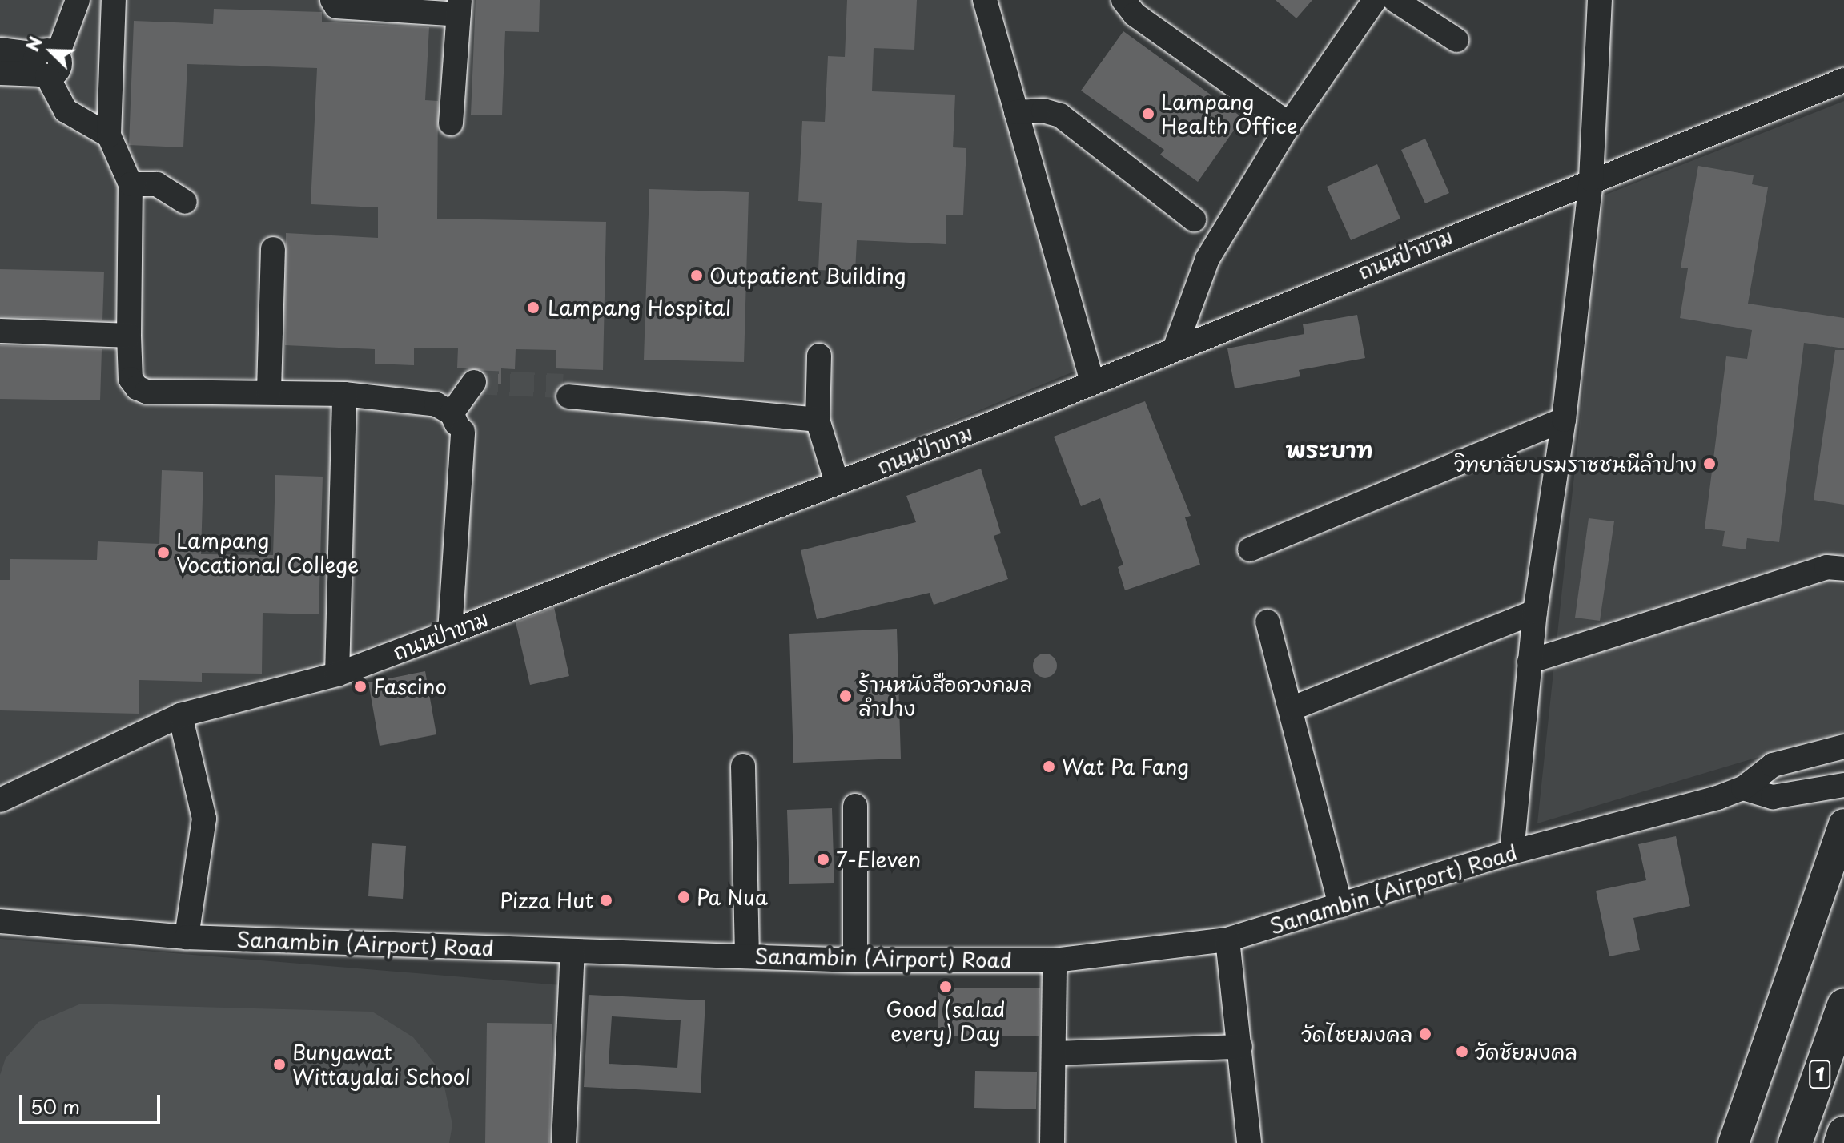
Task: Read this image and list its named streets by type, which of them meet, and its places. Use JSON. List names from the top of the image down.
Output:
{
  "streets": {
    "highway": ["1"],
    "street": ["ถนนป่าขาม", "Sanambin (Airport) Road"]
  },
  "districts": ["พระบาท"],
  "places": [
    "Lampang Health Office",
    "Outpatient Building",
    "Lampang Hospital",
    "วิทยาลัยบรมราชชนนีลำปาง",
    "Lampang Vocational College",
    "Fascino",
    "ร้านหนังสือดวงกมล ลำปาง",
    "Wat Pa Fang",
    "7-Eleven",
    "Pa Nua",
    "Pizza Hut",
    "Good (salad every) Day",
    "วัดไชยมงคล",
    "วัดชัยมงคล",
    "Bunyawat Wittayalai School"
  ],
  "scale_bar": "50 m",
  "north": "top left"
}
